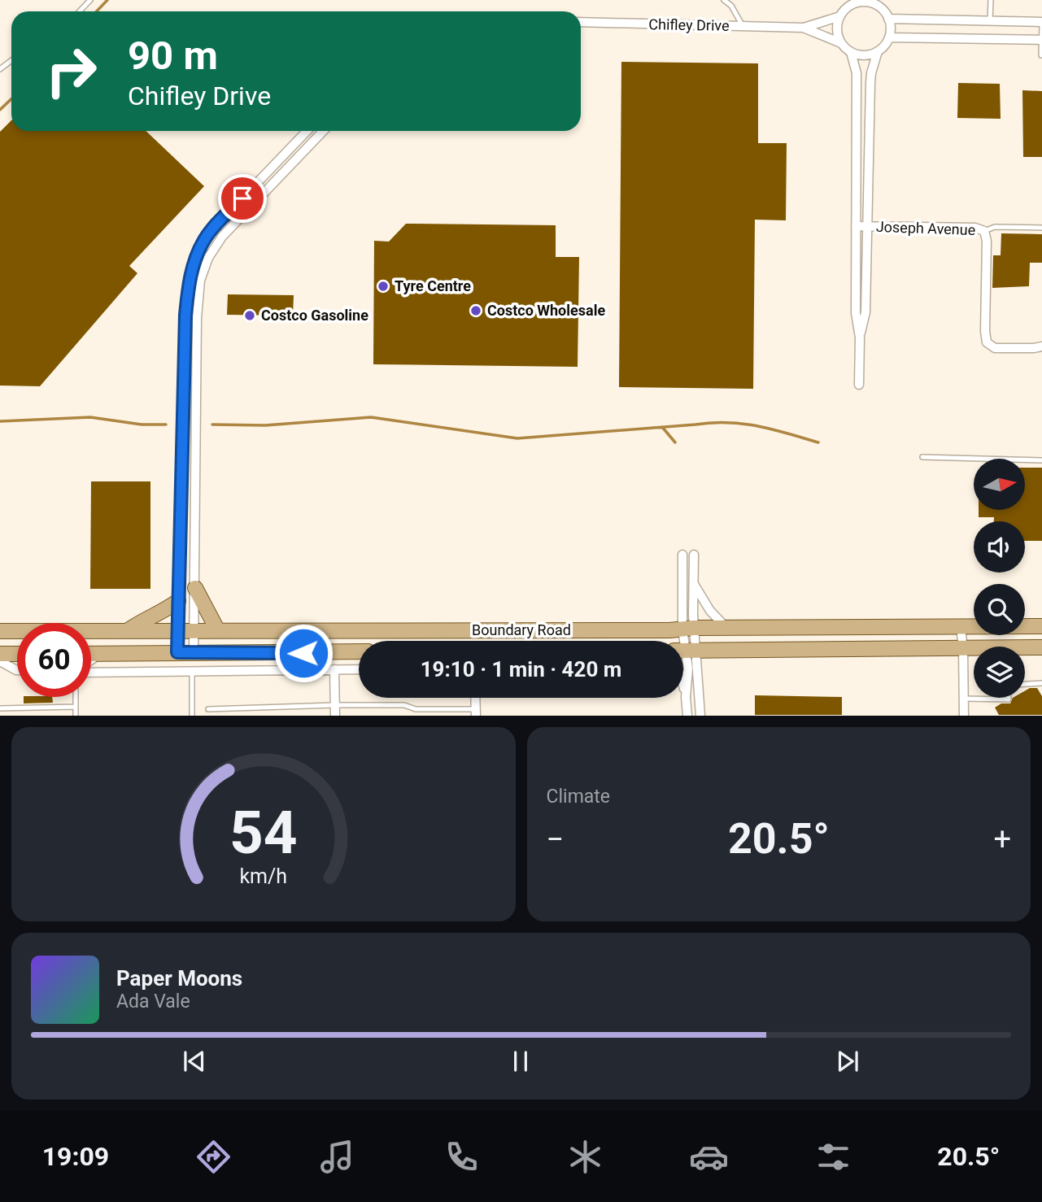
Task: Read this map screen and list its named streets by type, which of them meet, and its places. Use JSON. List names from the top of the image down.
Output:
{
  "streets": {
    "main road": ["Boundary Road"],
    "street": ["Chifley Drive", "Joseph Avenue"]
  },
  "crossings": [
    ["Chifley Drive", "Joseph Avenue"]
  ],
  "places": ["Tyre Centre", "Costco Wholesale", "Costco Gasoline"],
  "north": "right",
  "page": {
    "turn": ["90 m", "Chifley Drive"],
    "limit": "60",
    "trip": "19:10 · 1 min · 420 m",
    "tile": "Climate",
    "heat": ["−", "20.5°", "+"],
    "song": ["Paper Moons", "Ada Vale"],
    "tabs": ["19:09", "20.5°"],
    "gauge": ["54", "km/h"]
  }
}
